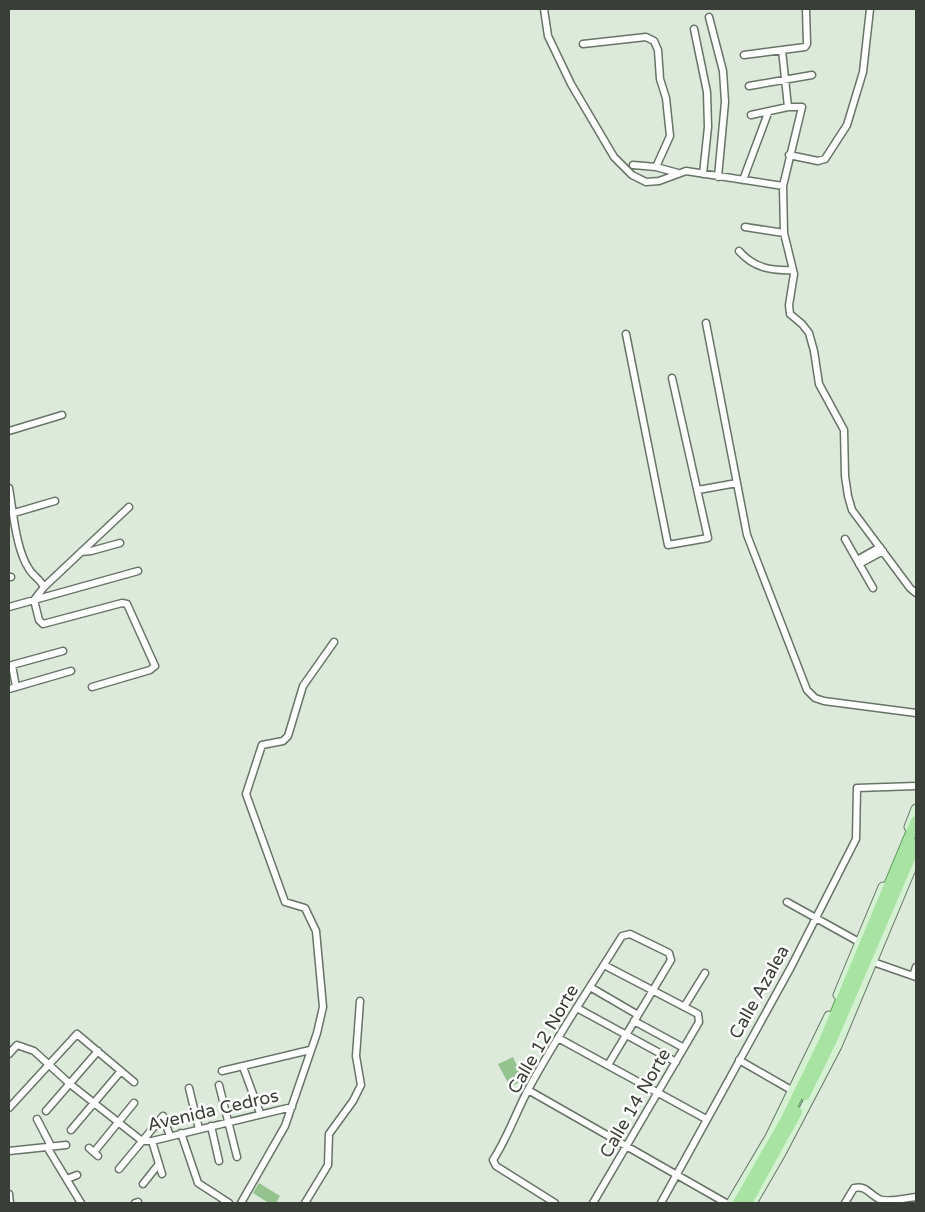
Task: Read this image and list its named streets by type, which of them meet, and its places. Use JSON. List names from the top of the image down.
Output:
{
  "streets": {
    "street": [
      "Calle Azalea",
      "Calle 12 Norte",
      "Calle 14 Norte",
      "Avenida Cedros"
    ]
  }
}
